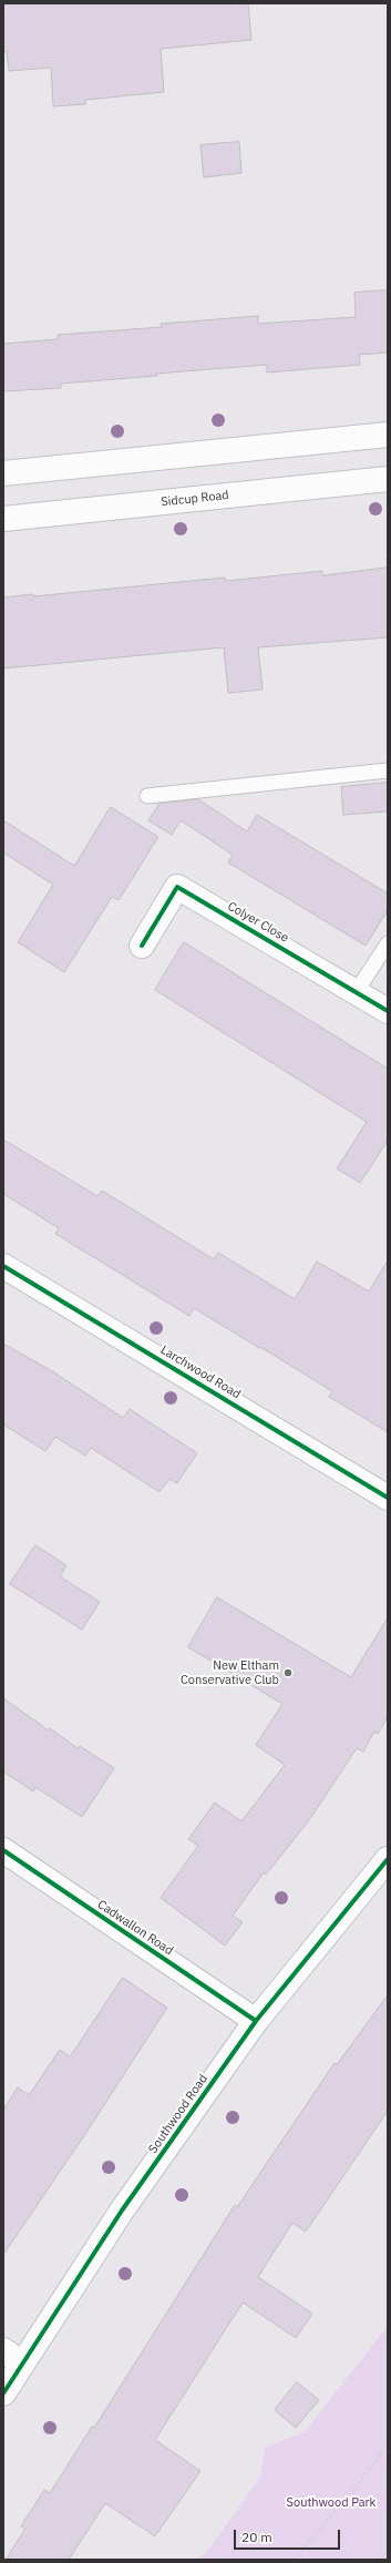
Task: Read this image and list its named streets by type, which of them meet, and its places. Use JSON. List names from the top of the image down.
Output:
{
  "streets": {
    "main road": [
      "Sidcup Road",
      "Colyer Close",
      "Larchwood Road",
      "Cadwallon Road",
      "Southwood Road"
    ]
  },
  "crossings": [
    ["Cadwallon Road", "Southwood Road"]
  ],
  "parks": ["Southwood Park"],
  "places": ["New Eltham Conservative Club"],
  "scale_bar": "20 m"
}
